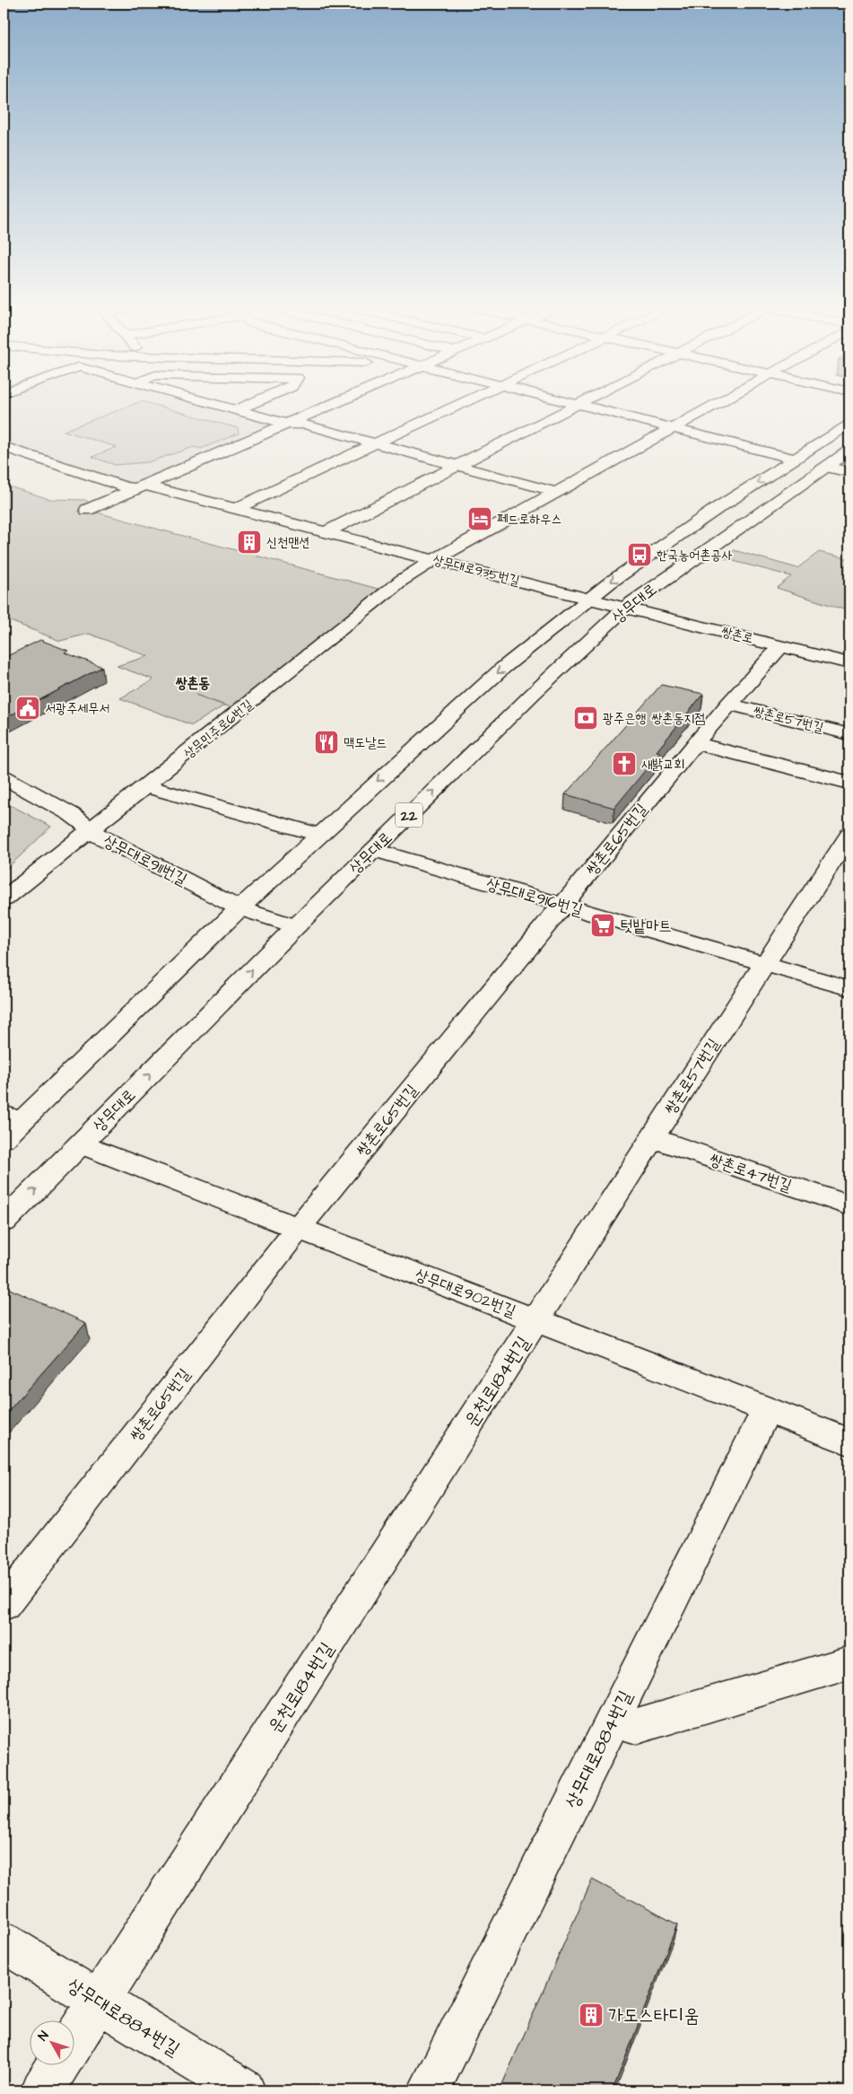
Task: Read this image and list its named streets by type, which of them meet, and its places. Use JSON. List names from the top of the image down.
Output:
{
  "streets": {
    "street": [
      "상무대로935번길",
      "상무대로",
      "쌍촌로",
      "쌍촌로57번길",
      "상무민주로6번길",
      "22",
      "쌍촌로65번길",
      "상무대로911번길",
      "상무대로916번길",
      "쌍촌로47번길",
      "상무대로902번길",
      "운천로184번길",
      "상무대로884번길"
    ]
  },
  "crossings": [
    ["상무대로935번길", "상무대로"],
    ["상무대로935번길", "쌍촌로"],
    ["상무대로935번길", "상무민주로6번길"],
    ["상무대로", "쌍촌로"],
    ["상무대로", "상무대로911번길"],
    ["상무대로", "상무대로916번길"],
    ["상무대로", "상무대로902번길"],
    ["쌍촌로", "쌍촌로65번길"],
    ["쌍촌로57번길", "쌍촌로65번길"],
    ["쌍촌로57번길", "상무대로916번길"],
    ["쌍촌로57번길", "쌍촌로47번길"],
    ["쌍촌로57번길", "상무대로902번길"],
    ["쌍촌로57번길", "운천로184번길"],
    ["상무민주로6번길", "상무대로911번길"],
    ["쌍촌로65번길", "상무대로916번길"],
    ["쌍촌로65번길", "상무대로902번길"],
    ["상무대로902번길", "운천로184번길"],
    ["상무대로902번길", "상무대로884번길"],
    ["운천로184번길", "상무대로884번길"]
  ],
  "districts": ["쌍촌동"],
  "places": {
    "hotel": ["페드로하우스"],
    "building": ["신천맨션", "가도스타디움"],
    "bus stop": ["한국농어촌공사"],
    "public building": ["서광주세무서"],
    "bank": ["광주은행 쌍촌동지점"],
    "restaurant": ["맥도날드"],
    "church": ["새밝교회"],
    "supermarket": ["텃밭마트"]
  },
  "north": "top left"
}
